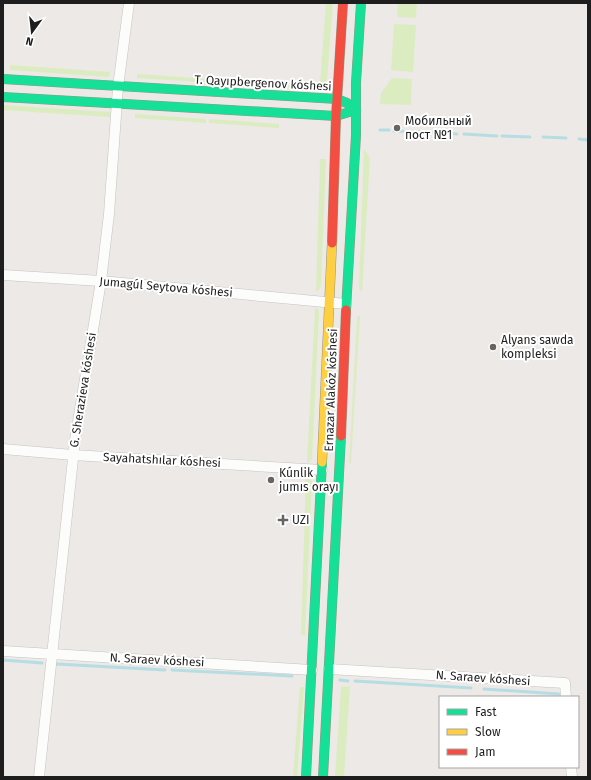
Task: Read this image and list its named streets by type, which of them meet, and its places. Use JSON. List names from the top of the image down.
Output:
{
  "streets": {
    "main road": ["T. Qayıpbergenov kóshesi", "Ernazar Alakóz kóshesi"],
    "street": [
      "Jumagúl Seytova kóshesi",
      "G. Sherazieva kóshesi",
      "Sayahatshılar kóshesi",
      "N. Saraev kóshesi"
    ]
  },
  "crossings": [
    ["T. Qayıpbergenov kóshesi", "G. Sherazieva kóshesi"],
    ["T. Qayıpbergenov kóshesi", "Ernazar Alakóz kóshesi"],
    ["Jumagúl Seytova kóshesi", "G. Sherazieva kóshesi"],
    ["Jumagúl Seytova kóshesi", "Ernazar Alakóz kóshesi"],
    ["G. Sherazieva kóshesi", "Sayahatshılar kóshesi"],
    ["G. Sherazieva kóshesi", "N. Saraev kóshesi"],
    ["Ernazar Alakóz kóshesi", "Sayahatshılar kóshesi"],
    ["Ernazar Alakóz kóshesi", "N. Saraev kóshesi"]
  ],
  "places": {
    "other": ["Мобильный пост №1", "Alyans sawda kompleksi", "Kúnlik jumıs orayı"],
    "health": ["UZI"]
  },
  "legend": ["Fast", "Slow", "Jam"],
  "north": "bottom"
}
